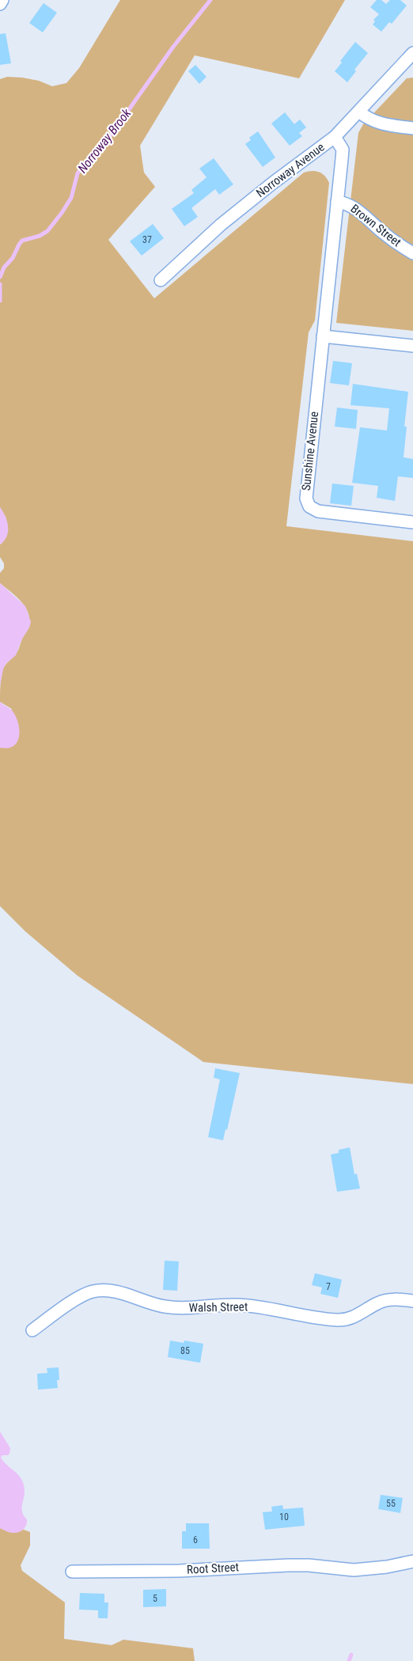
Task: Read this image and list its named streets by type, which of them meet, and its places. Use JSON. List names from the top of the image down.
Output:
{
  "streets": {
    "street": [
      "Norroway Avenue",
      "Brown Street",
      "Sunshine Avenue",
      "Walsh Street",
      "Root Street"
    ]
  },
  "crossings": [
    ["Norroway Avenue", "Sunshine Avenue"],
    ["Brown Street", "Sunshine Avenue"]
  ],
  "water": ["Norroway Brook"],
  "house_numbers": [
    "37",
    "7",
    "85",
    "55",
    "10",
    "6",
    "5"
  ]
}
